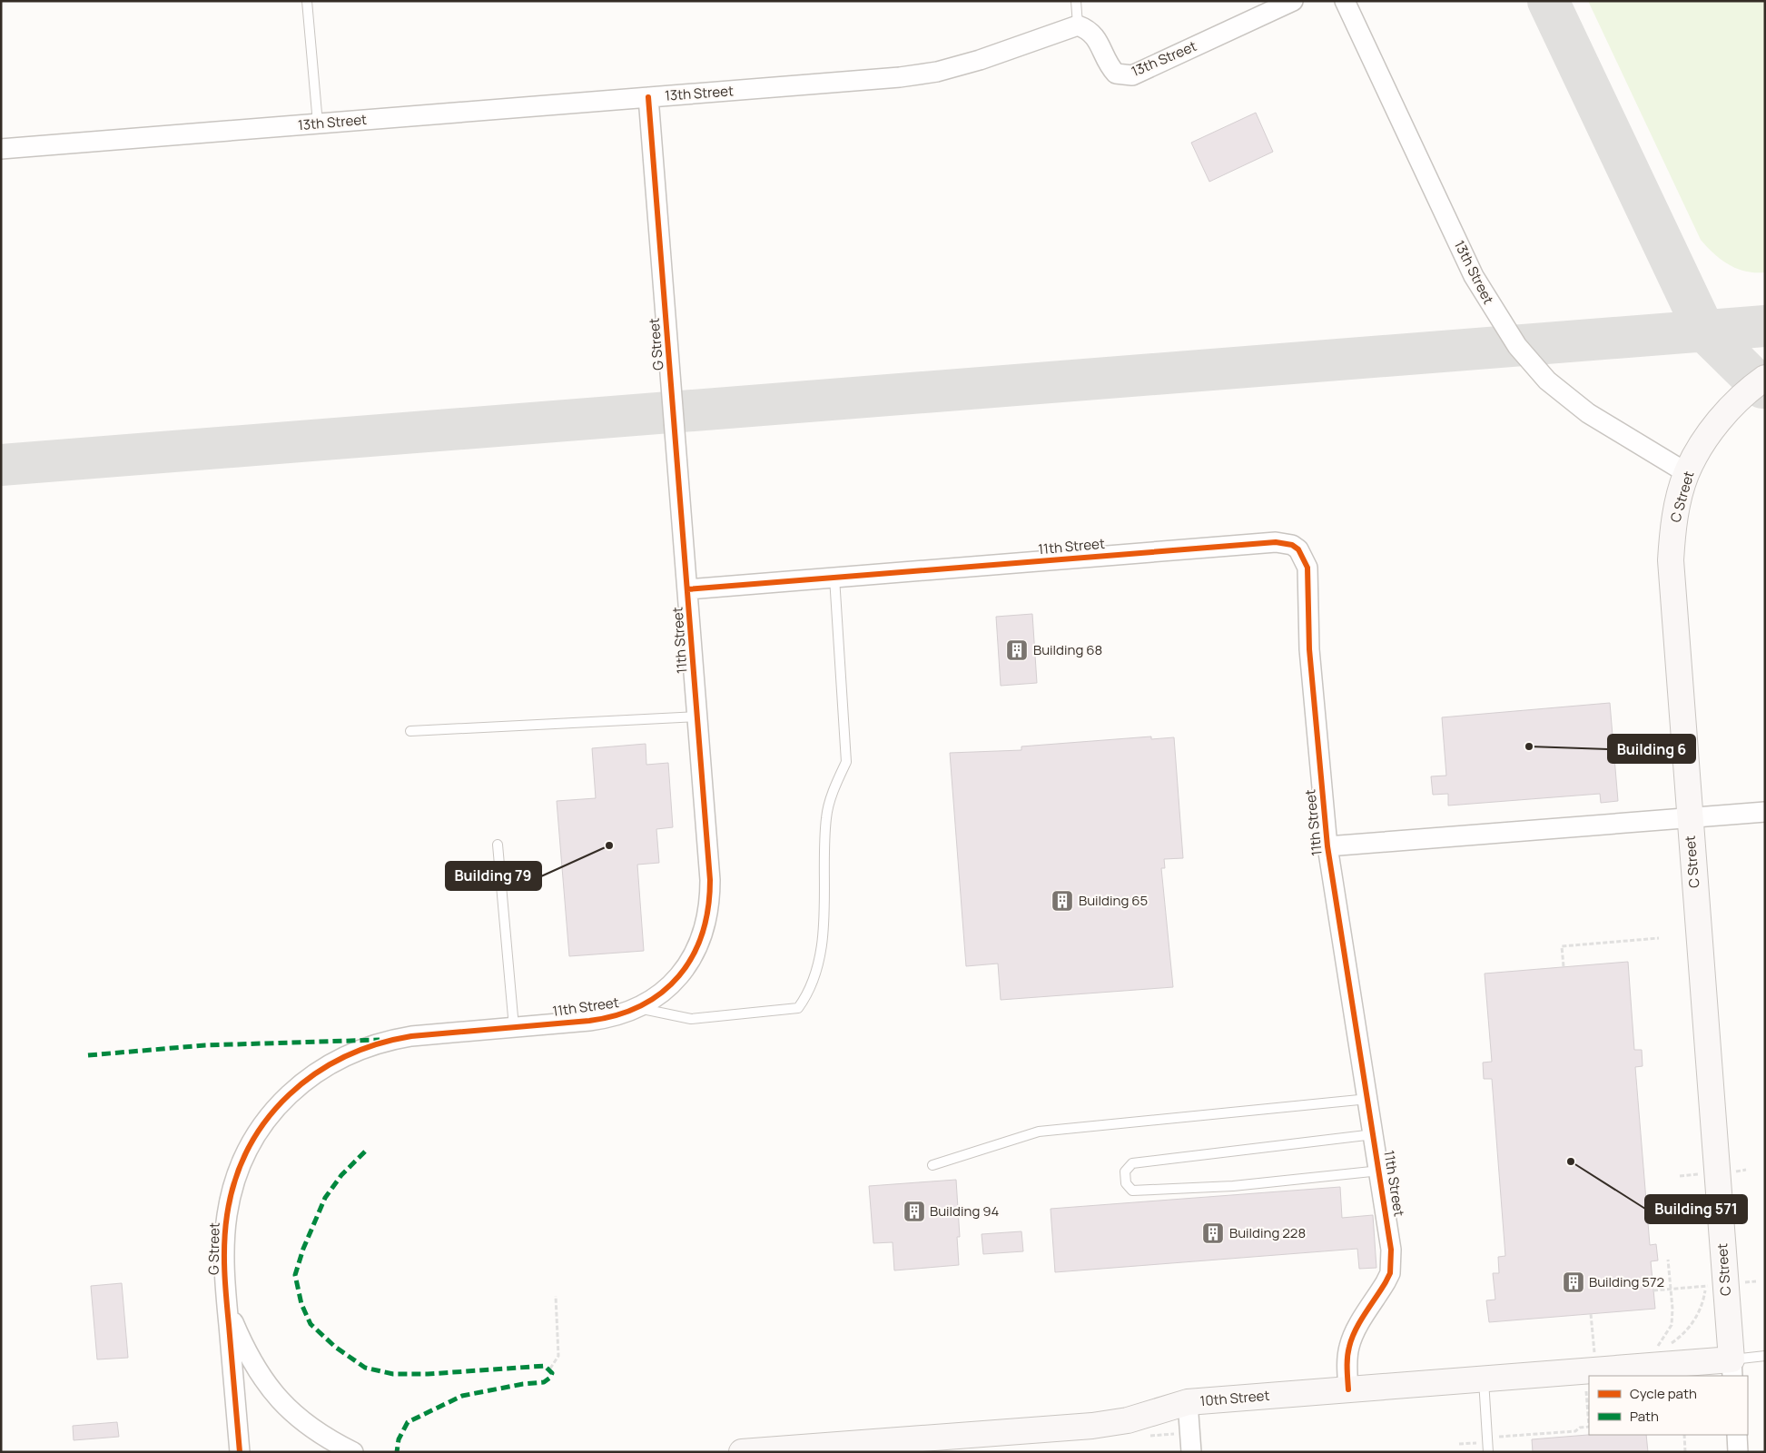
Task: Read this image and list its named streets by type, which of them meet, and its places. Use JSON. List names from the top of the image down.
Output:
{
  "streets": {
    "street": [
      "13th Street",
      "G Street",
      "C Street",
      "11th Street",
      "10th Street"
    ]
  },
  "crossings": [
    ["13th Street", "G Street"],
    ["13th Street", "C Street"],
    ["G Street", "11th Street"],
    ["C Street", "10th Street"],
    ["11th Street", "10th Street"]
  ],
  "places": {
    "building": [
      "Building 68",
      "Building 65",
      "Building 94",
      "Building 228",
      "Building 572"
    ],
    "other": ["Building 6", "Building 79", "Building 571"]
  },
  "legend": ["Cycle path", "Path"]
}
